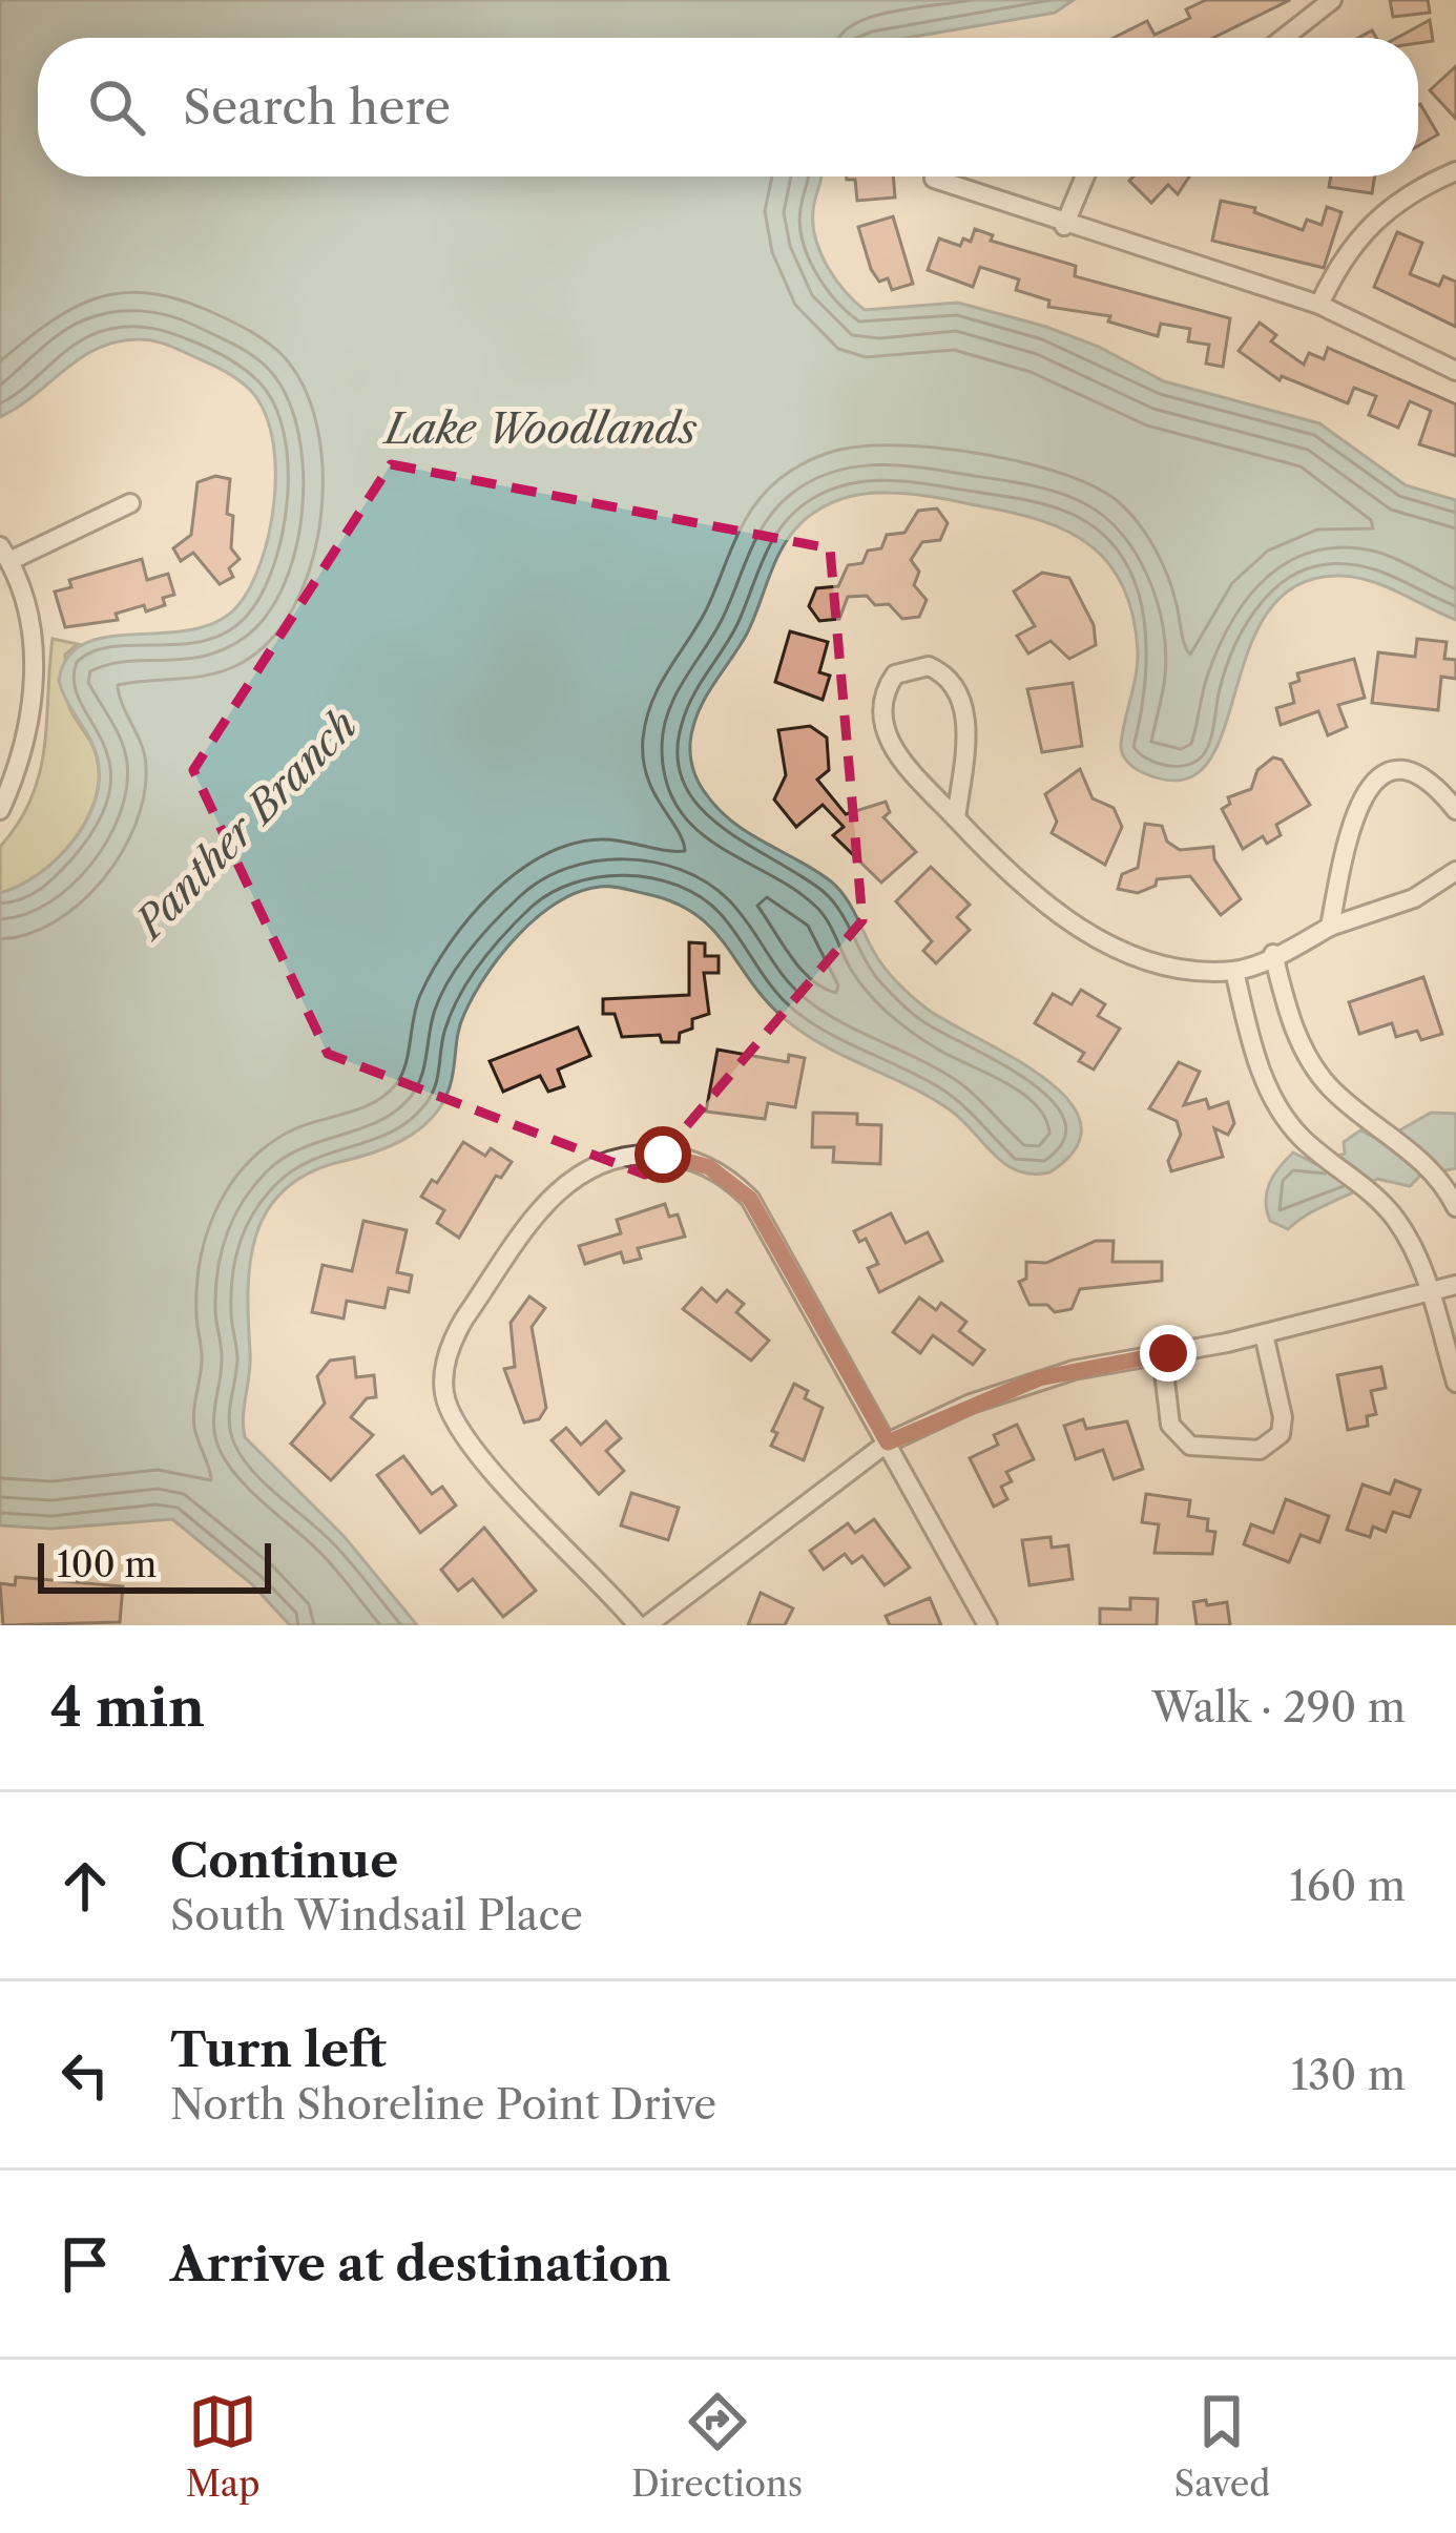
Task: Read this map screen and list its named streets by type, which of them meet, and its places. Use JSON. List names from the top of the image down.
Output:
{
  "water": ["Lake Woodlands", "Panther Branch"],
  "scale_bar": "100 m",
  "page": {
    "search": "Search here",
    "scale": "100 m",
    "heading": ["4 min", "Walk · 290 m"],
    "list": [
      ["Continue", "South Windsail Place", "160 m"],
      ["Turn left", "North Shoreline Point Drive", "130 m"],
      "Arrive at destination"
    ],
    "nav": ["Map", "Directions", "Saved"]
  }
}
